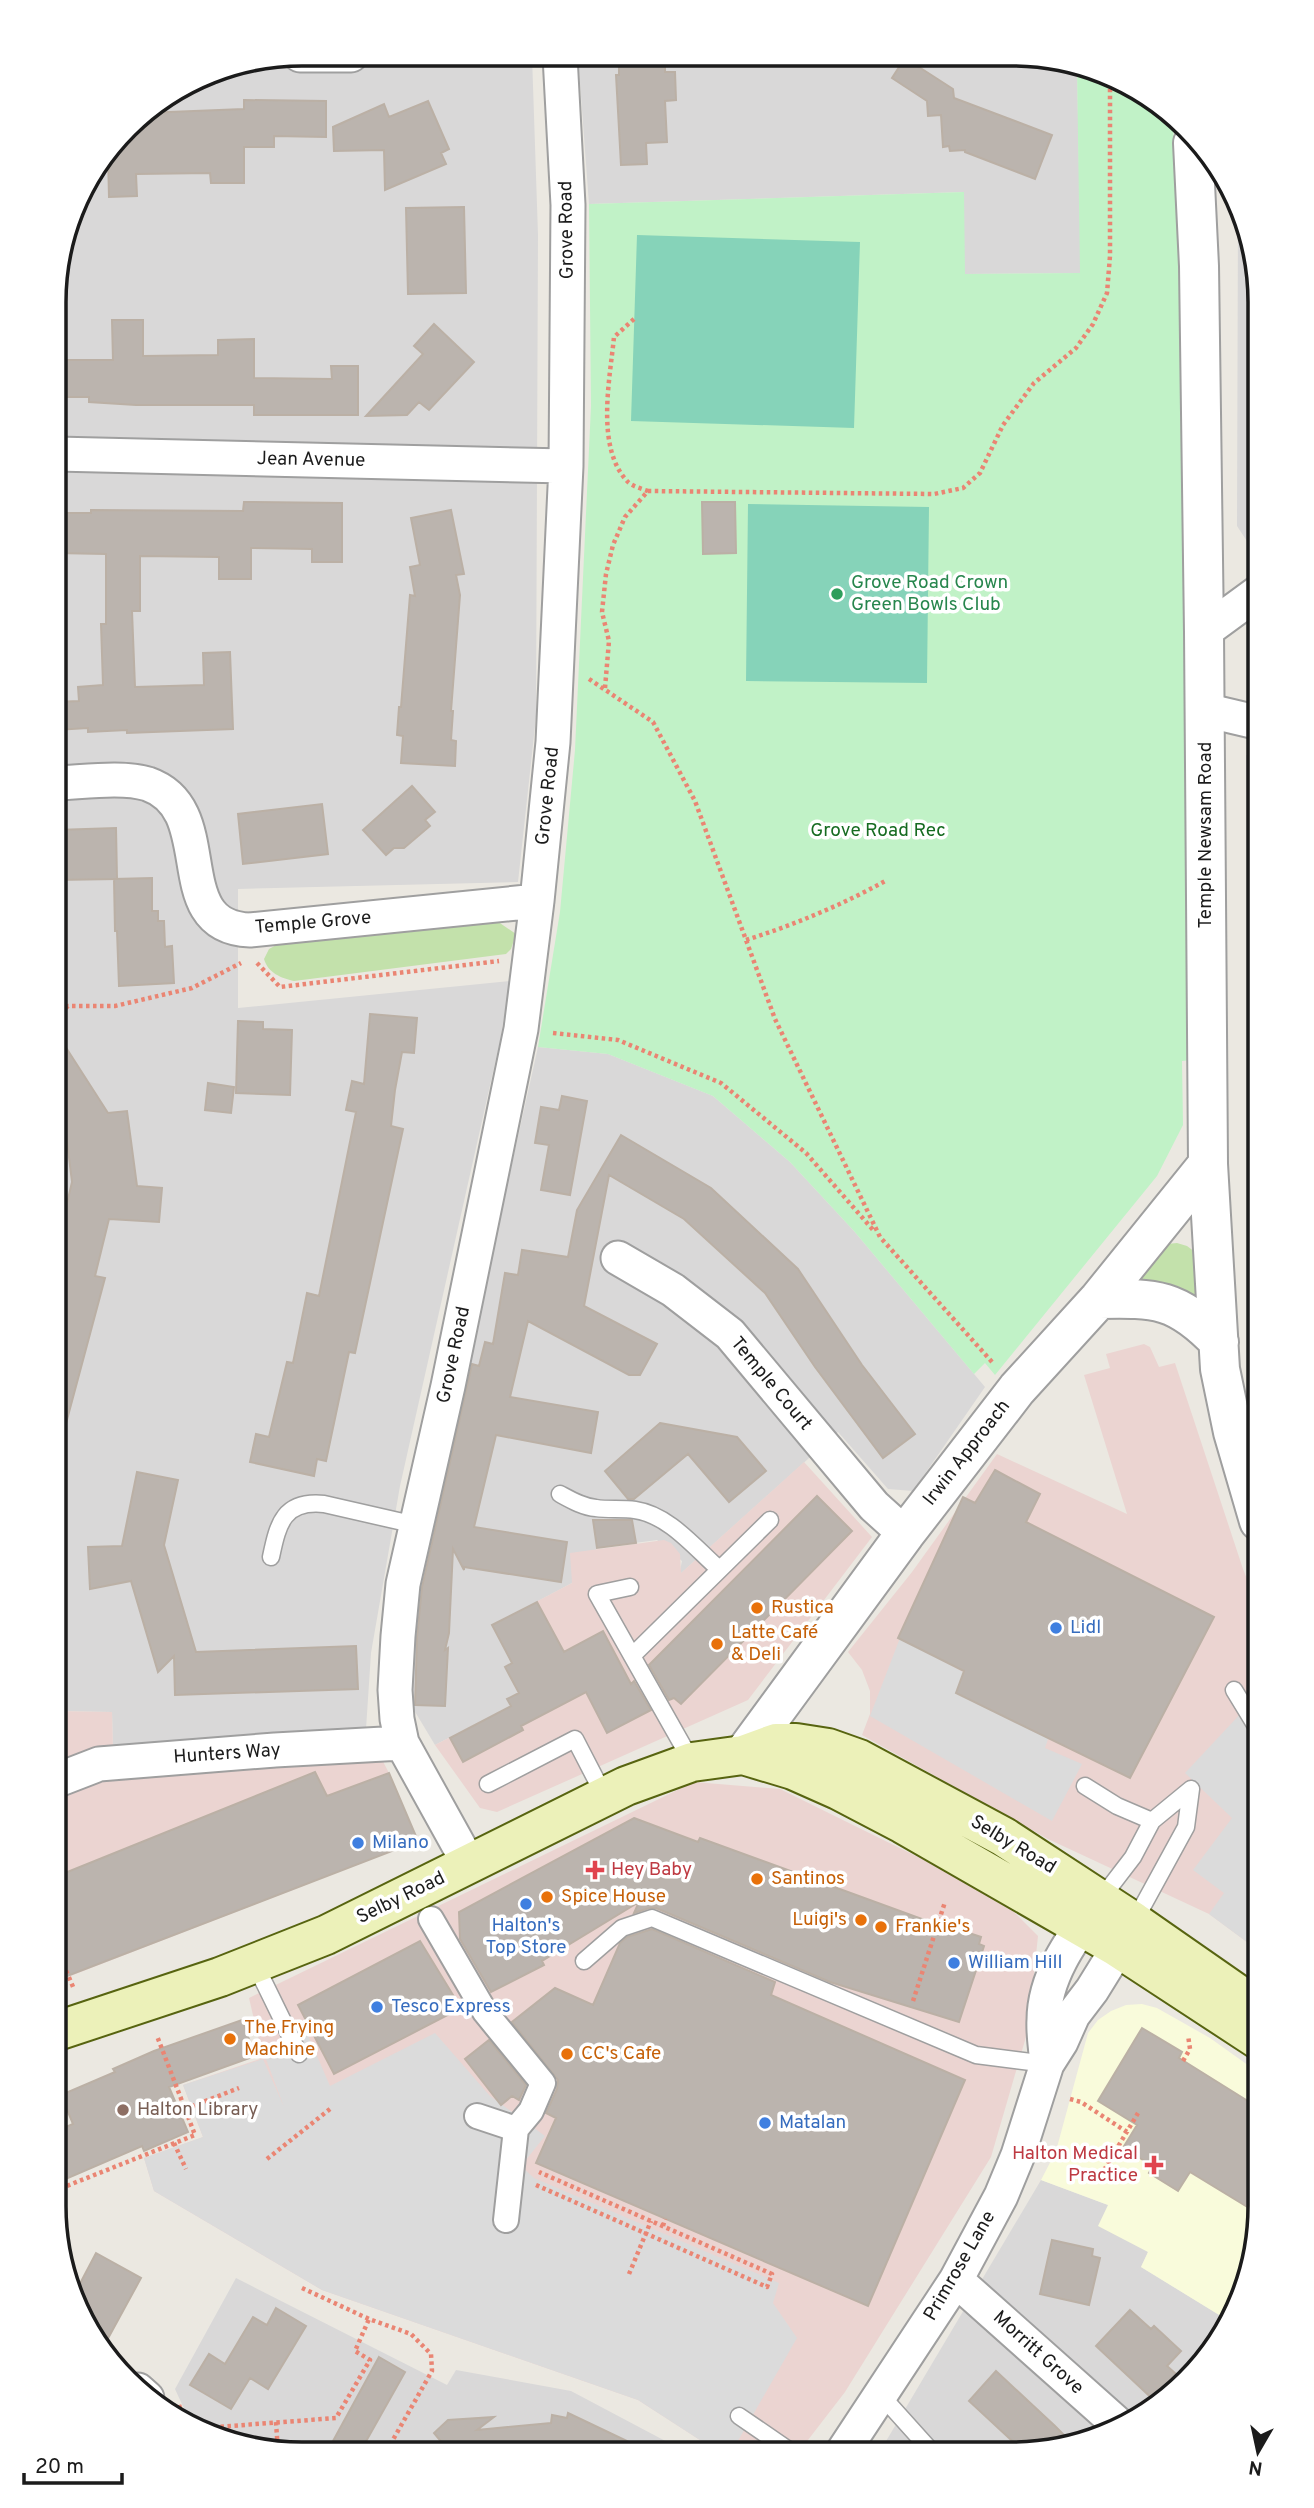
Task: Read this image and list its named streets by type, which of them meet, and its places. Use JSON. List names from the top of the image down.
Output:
{
  "streets": {
    "main road": ["Selby Road"],
    "street": [
      "Grove Road",
      "Jean Avenue",
      "Temple Newsam Road",
      "Temple Grove",
      "Temple Court",
      "Irwin Approach",
      "Hunters Way",
      "Primrose Lane",
      "Morritt Grove"
    ]
  },
  "crossings": [
    ["Grove Road", "Jean Avenue"],
    ["Grove Road", "Temple Grove"],
    ["Grove Road", "Hunters Way"],
    ["Grove Road", "Selby Road"],
    ["Temple Newsam Road", "Irwin Approach"],
    ["Temple Court", "Irwin Approach"],
    ["Irwin Approach", "Selby Road"],
    ["Selby Road", "Primrose Lane"],
    ["Primrose Lane", "Morritt Grove"]
  ],
  "parks": ["Grove Road Rec"],
  "places": {
    "other": [
      "Grove Road Crown Green Bowls Club",
      "Rustica",
      "Lidl",
      "Latte Café & Deli",
      "Milano",
      "Santinos",
      "Spice House",
      "Halton's Top Store",
      "Luigi's",
      "Frankie's",
      "William Hill",
      "Tesco Express",
      "The Frying Machine",
      "CC's Cafe",
      "Halton Library",
      "Matalan"
    ],
    "health": ["Hey Baby", "Halton Medical Practice"]
  },
  "scale_bar": "20 m",
  "north": "bottom"
}
